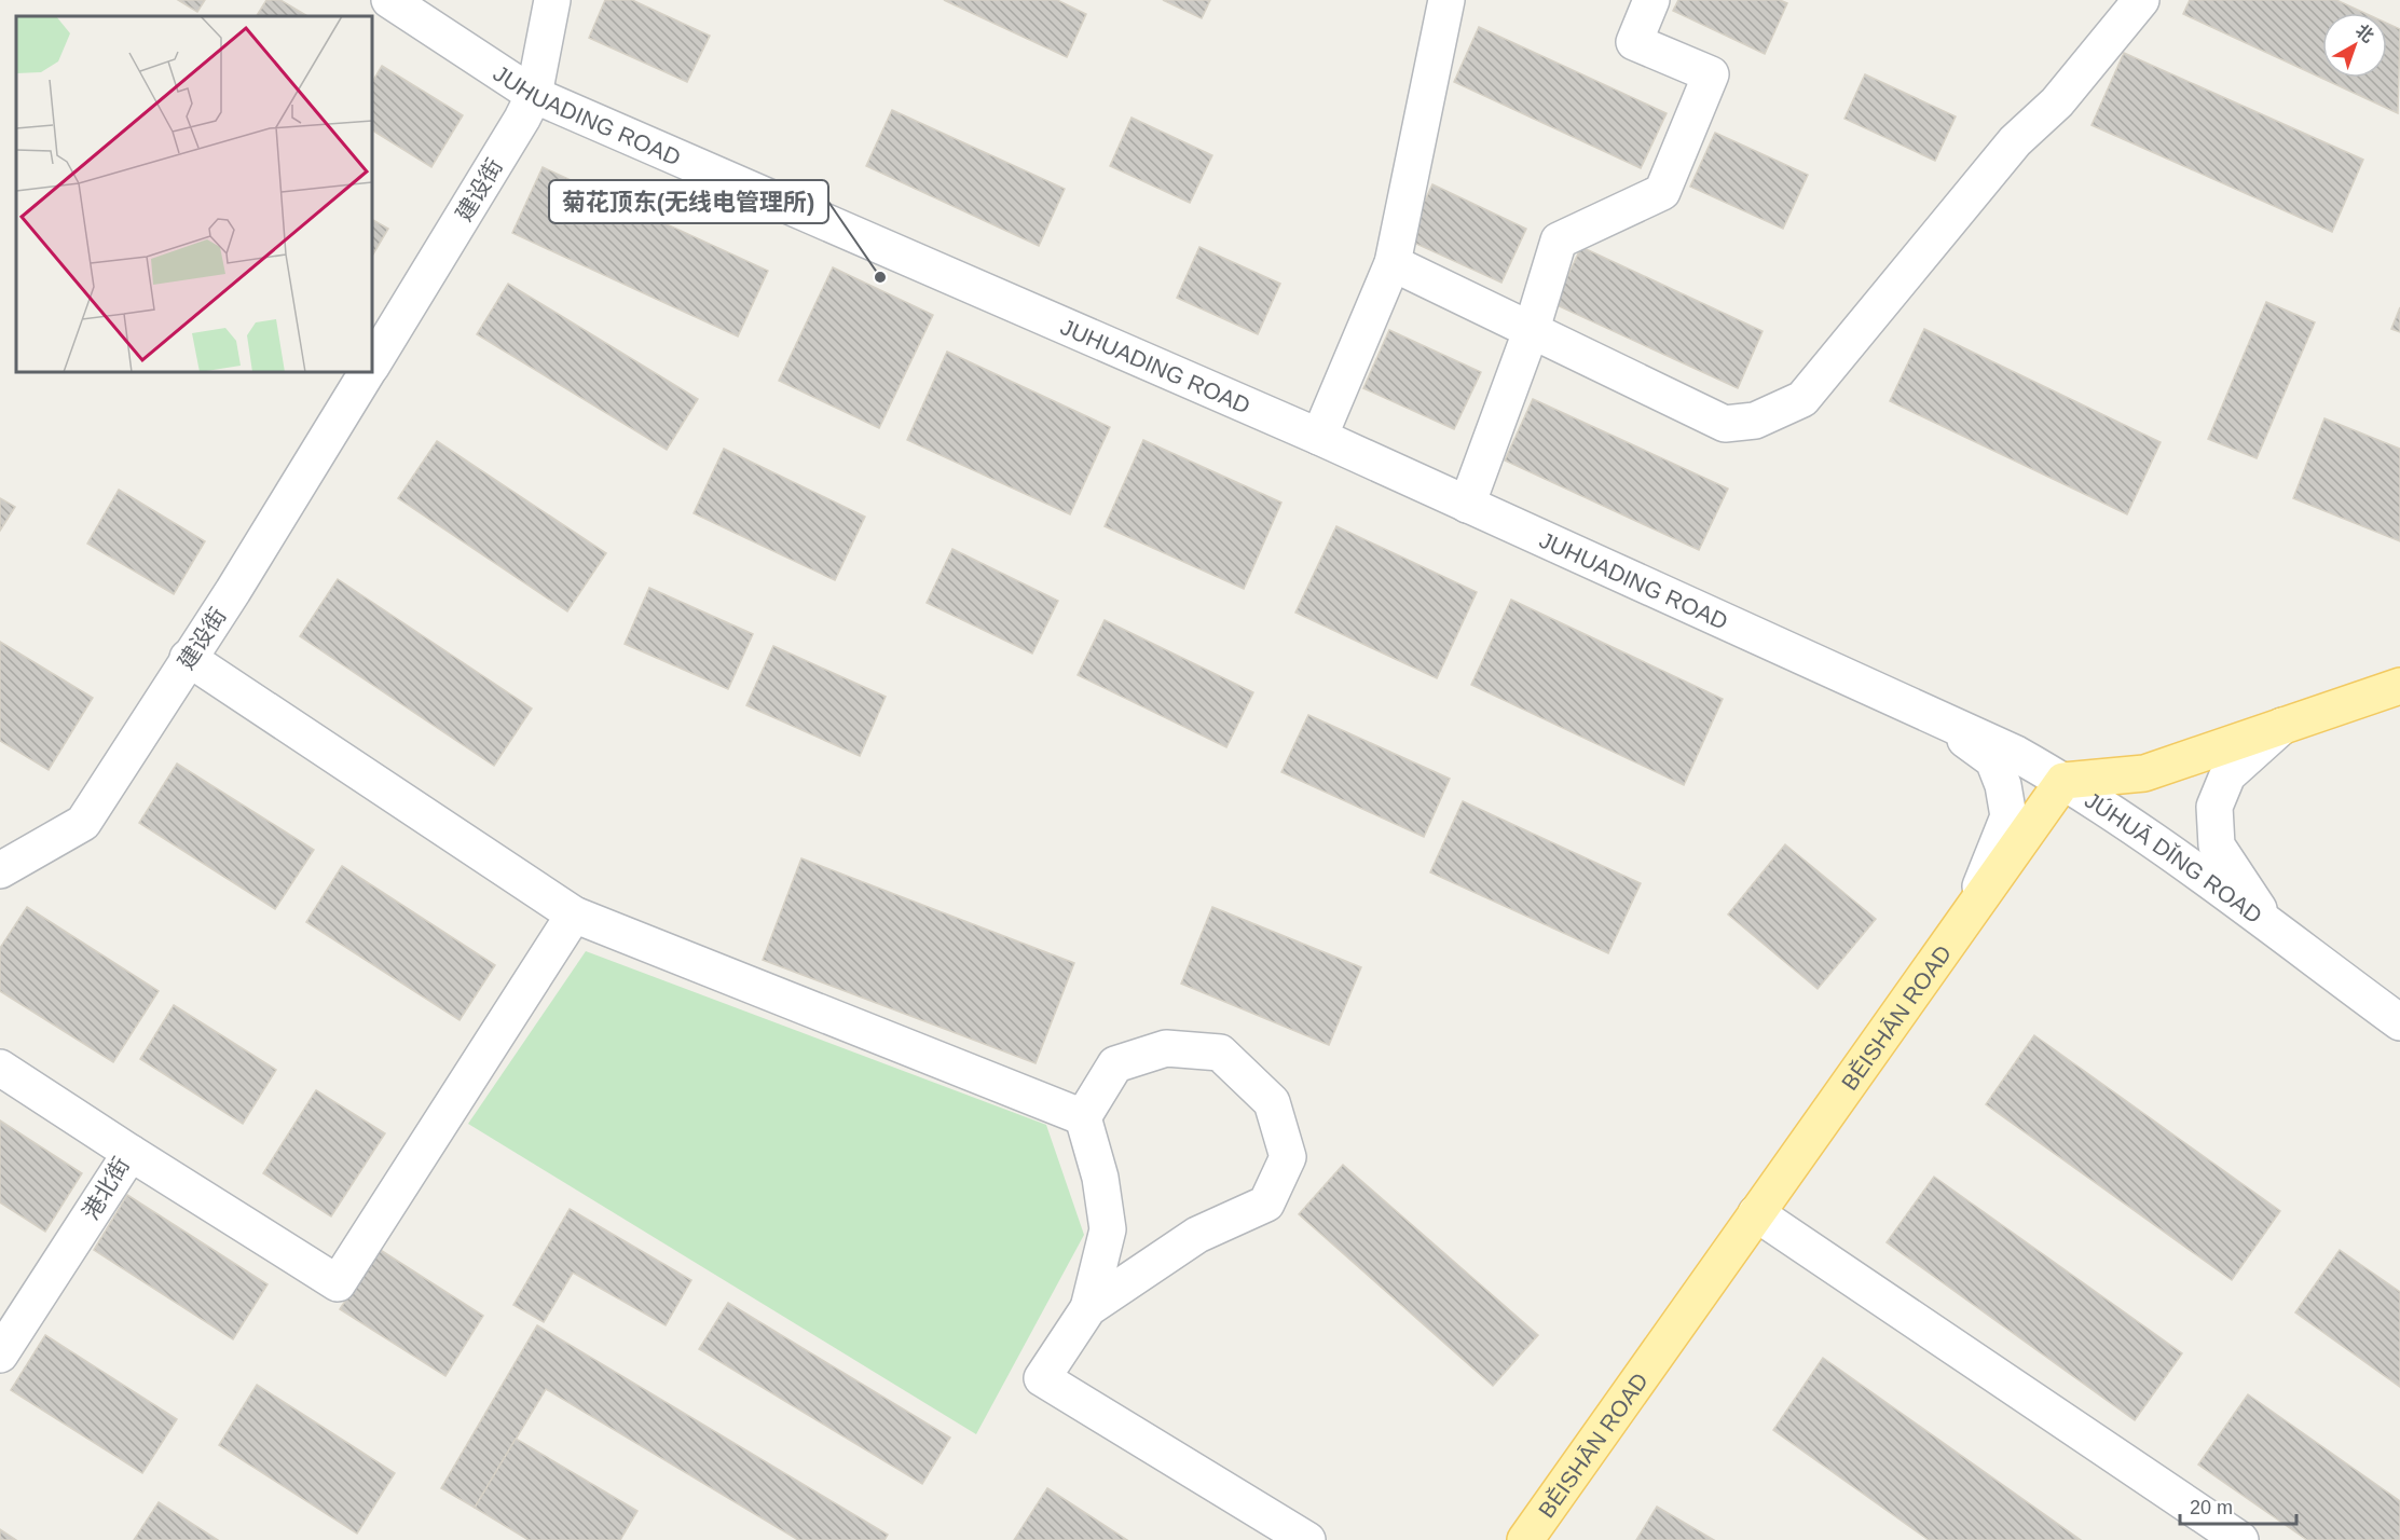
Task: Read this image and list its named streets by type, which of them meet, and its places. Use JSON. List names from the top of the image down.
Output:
{
  "streets": {
    "main road": ["BĚISHĀN ROAD"],
    "street": [
      "JUHUADING ROAD",
      "建设街",
      "JÚHUĀ DǏNG ROAD",
      "港北街"
    ]
  },
  "crossings": [
    ["JUHUADING ROAD", "建设街"],
    ["JUHUADING ROAD", "JÚHUĀ DǏNG ROAD"],
    ["JÚHUĀ DǏNG ROAD", "BĚISHĀN ROAD"]
  ],
  "places": ["菊花顶东(无线电管理所)"],
  "scale_bar": "20 m",
  "north": "top right"
}
